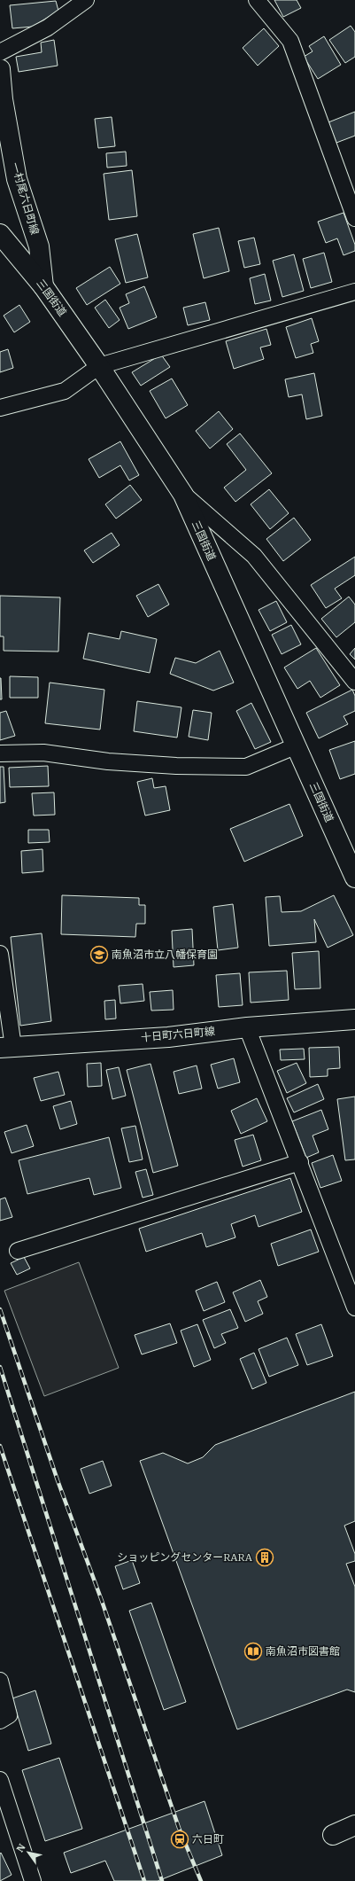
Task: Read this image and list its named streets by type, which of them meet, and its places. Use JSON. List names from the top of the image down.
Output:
{
  "streets": {
    "main road": ["一村尾六日町線", "三国街道", "十日町六日町線"]
  },
  "crossings": [
    ["一村尾六日町線", "三国街道"]
  ],
  "places": {
    "school or university": ["南魚沼市立八幡保育園"],
    "building": ["ショッピングセンターRARA"],
    "library": ["南魚沼市図書館"],
    "station": ["六日町"]
  },
  "north": "top left"
}
